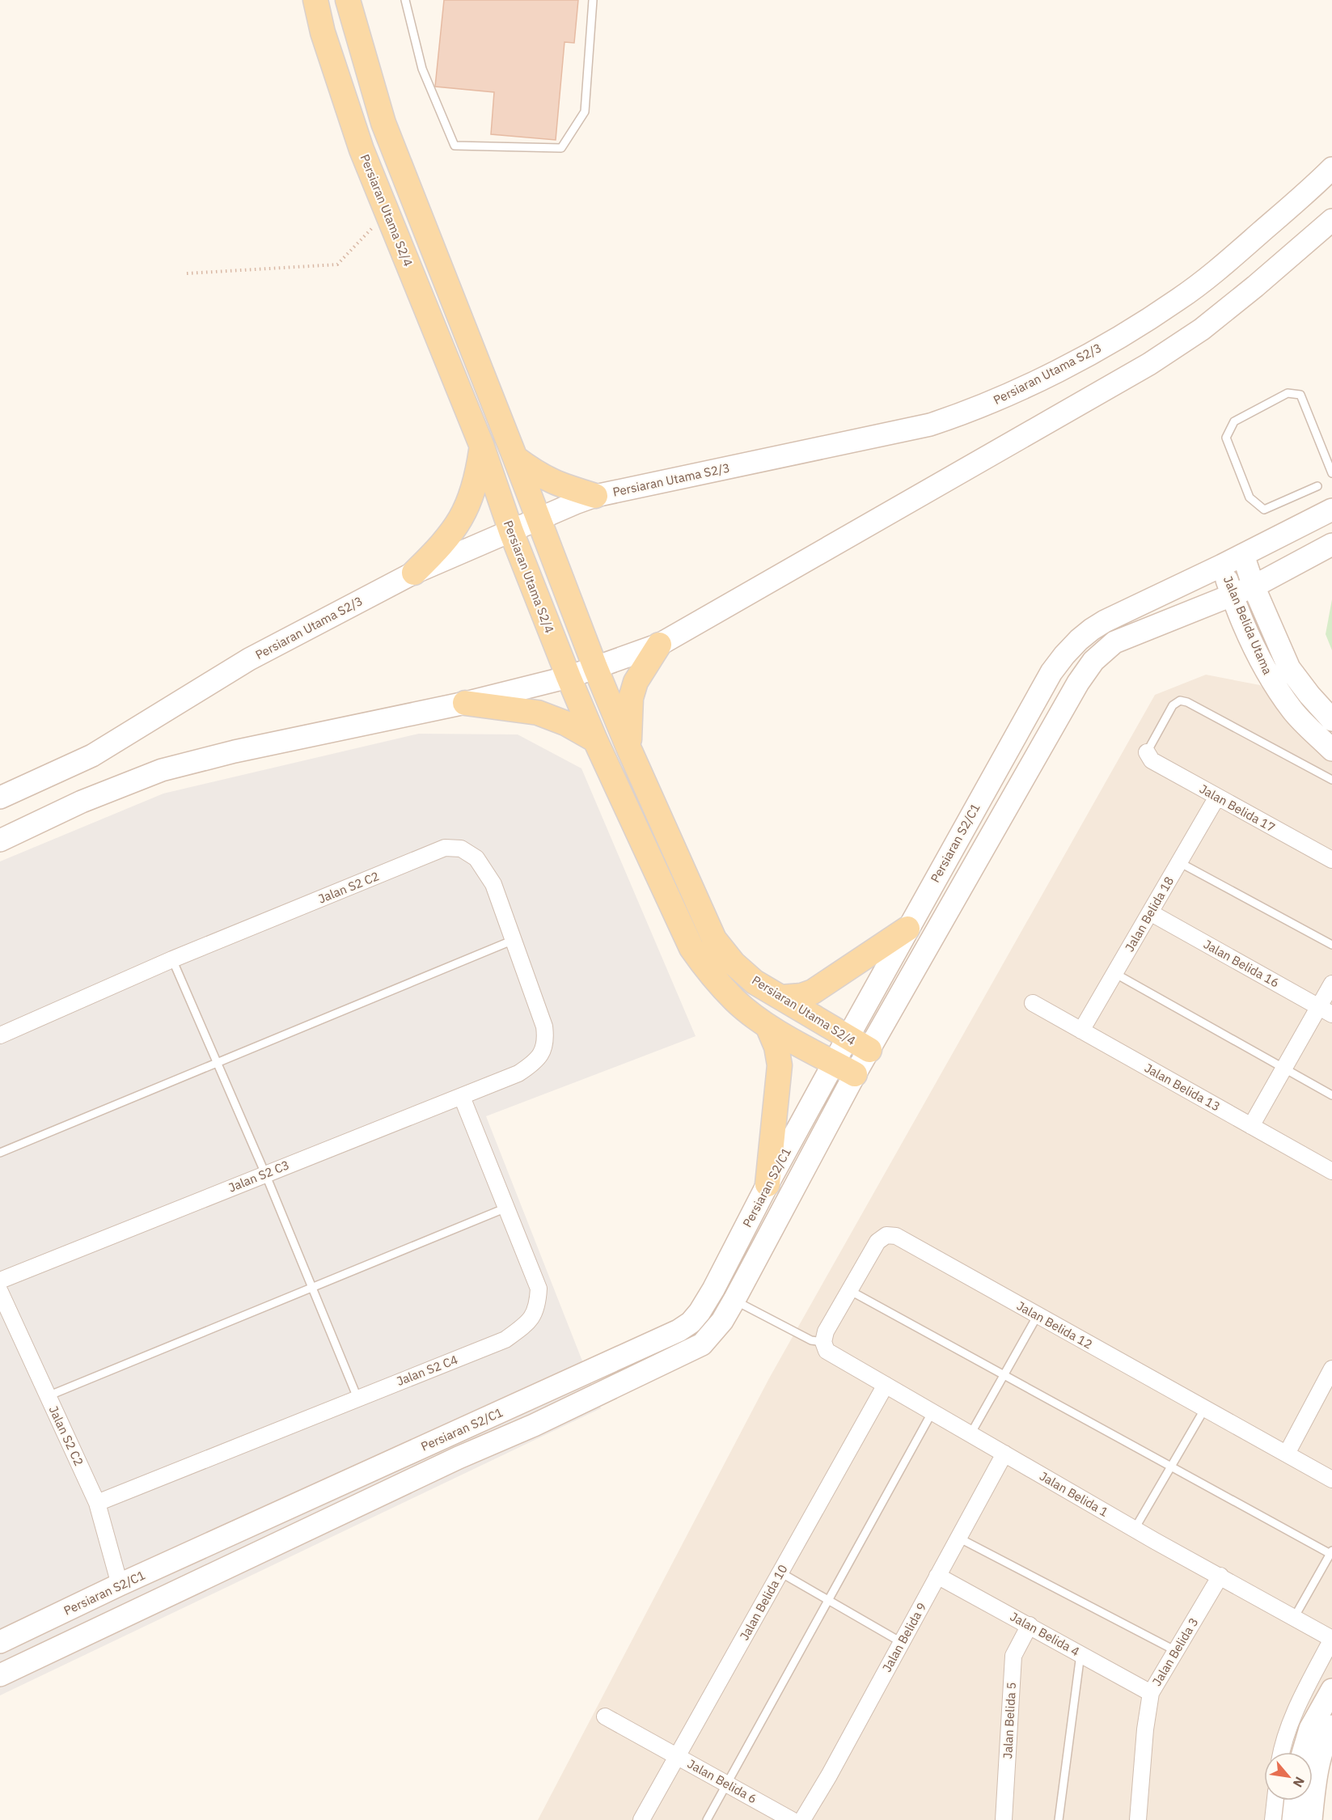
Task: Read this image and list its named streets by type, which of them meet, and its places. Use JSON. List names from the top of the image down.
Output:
{
  "streets": {
    "main road": [
      "Persiaran Utama S2/4",
      "Persiaran Utama S2/3",
      "Jalan Belida Utama",
      "Persiaran S2/C1"
    ],
    "street": [
      "Jalan Belida 17",
      "Jalan S2 C2",
      "Jalan Belida 18",
      "Jalan Belida 16",
      "Jalan Belida 13",
      "Jalan S2 C3",
      "Jalan Belida 12",
      "Jalan S2 C4",
      "Jalan Belida 1",
      "Jalan Belida 10",
      "Jalan Belida 4",
      "Jalan Belida 9",
      "Jalan Belida 3",
      "Jalan Belida 5",
      "Jalan Belida 6"
    ]
  },
  "crossings": [
    ["Persiaran Utama S2/4", "Persiaran Utama S2/3"],
    ["Persiaran Utama S2/4", "Persiaran S2/C1"],
    ["Jalan Belida Utama", "Persiaran S2/C1"],
    ["Jalan Belida 17", "Jalan Belida 18"],
    ["Persiaran S2/C1", "Jalan S2 C2"],
    ["Jalan S2 C2", "Jalan S2 C3"],
    ["Jalan S2 C2", "Jalan S2 C4"],
    ["Jalan Belida 18", "Jalan Belida 16"],
    ["Jalan Belida 18", "Jalan Belida 13"],
    ["Jalan S2 C3", "Jalan S2 C4"],
    ["Jalan Belida 12", "Jalan Belida 1"],
    ["Jalan Belida 1", "Jalan Belida 10"],
    ["Jalan Belida 1", "Jalan Belida 9"],
    ["Jalan Belida 1", "Jalan Belida 3"],
    ["Jalan Belida 10", "Jalan Belida 6"],
    ["Jalan Belida 4", "Jalan Belida 9"],
    ["Jalan Belida 4", "Jalan Belida 3"],
    ["Jalan Belida 4", "Jalan Belida 5"]
  ],
  "north": "bottom right"
}
